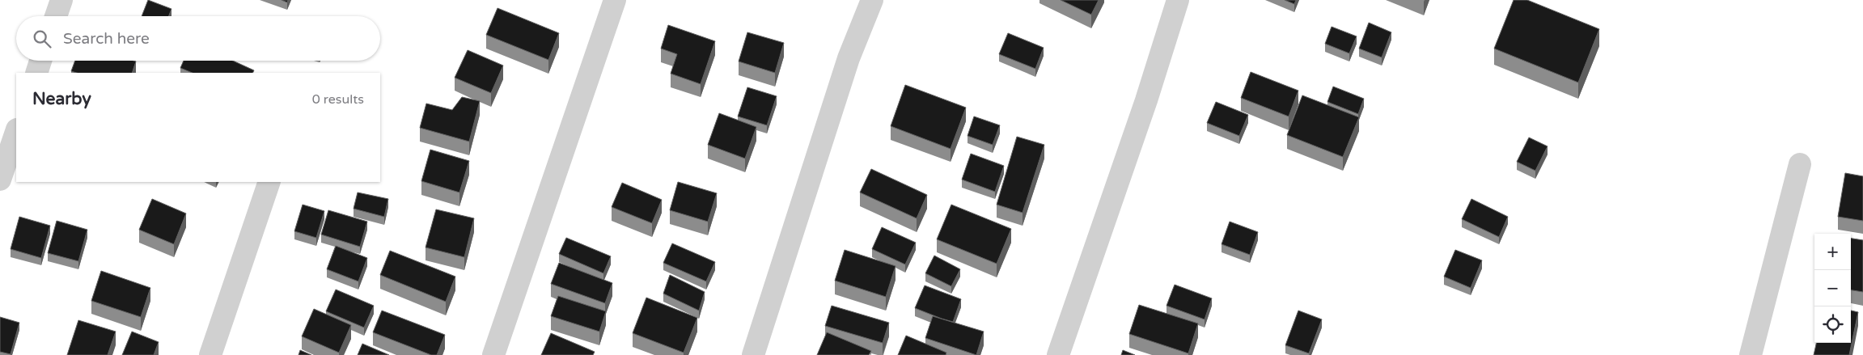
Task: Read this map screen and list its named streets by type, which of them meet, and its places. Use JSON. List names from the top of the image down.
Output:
{
  "page": {
    "search": "Search here",
    "heading": ["Nearby", "0 results"],
    "map_buttons": ["+", "−"]
  }
}
